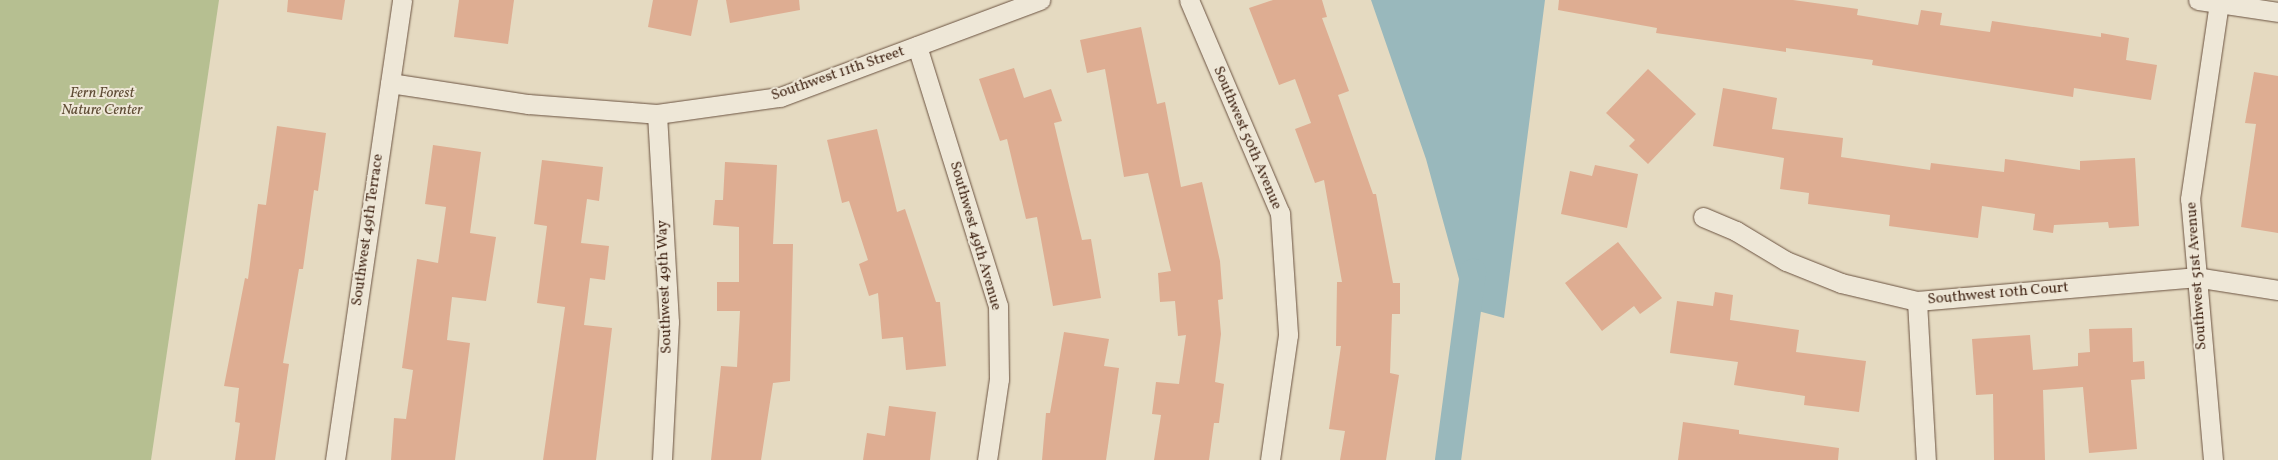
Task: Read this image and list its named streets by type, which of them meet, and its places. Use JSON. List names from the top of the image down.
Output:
{
  "streets": {
    "street": [
      "Southwest 11th Street",
      "Southwest 50th Avenue",
      "Southwest 49th Terrace",
      "Southwest 49th Avenue",
      "Southwest 51st Avenue",
      "Southwest 49th Way",
      "Southwest 10th Court"
    ]
  },
  "crossings": [
    ["Southwest 11th Street", "Southwest 49th Terrace"],
    ["Southwest 11th Street", "Southwest 49th Avenue"],
    ["Southwest 11th Street", "Southwest 49th Way"],
    ["Southwest 51st Avenue", "Southwest 10th Court"]
  ],
  "parks": ["Fern Forest Nature Center"]
}
